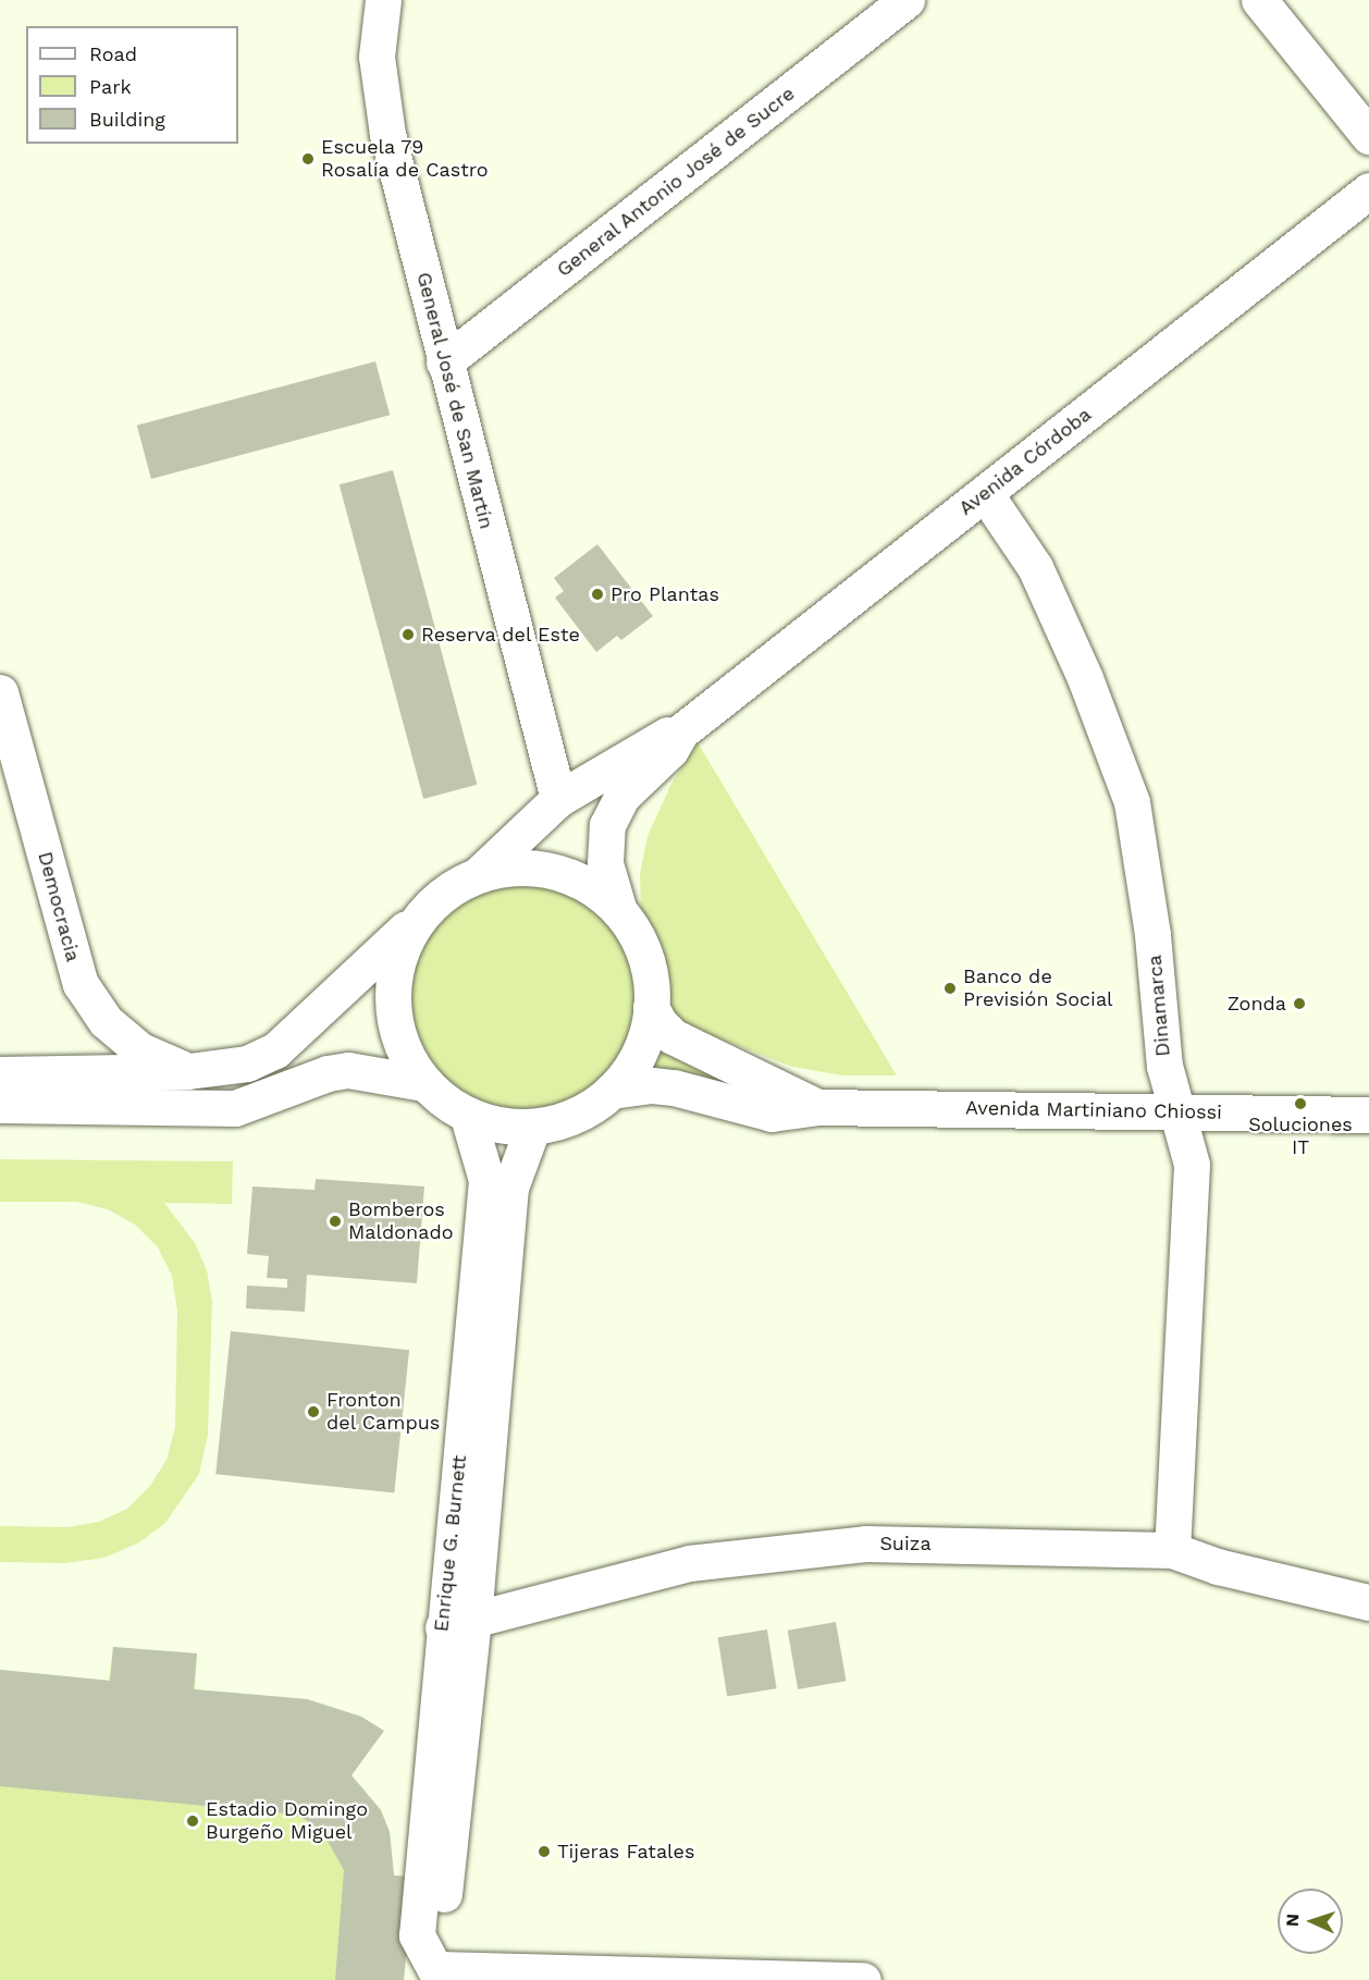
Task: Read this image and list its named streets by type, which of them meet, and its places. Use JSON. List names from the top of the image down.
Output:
{
  "streets": {
    "street": [
      "General Antonio José de Sucre",
      "General José de San Martín",
      "Avenida Córdoba",
      "Democracia",
      "Dinamarca",
      "Avenida Martiniano Chiossi",
      "Enrique G. Burnett",
      "Suiza"
    ]
  },
  "crossings": [
    ["General Antonio José de Sucre", "General José de San Martín"],
    ["General José de San Martín", "Avenida Córdoba"],
    ["Avenida Córdoba", "Dinamarca"],
    ["Dinamarca", "Avenida Martiniano Chiossi"],
    ["Dinamarca", "Suiza"],
    ["Enrique G. Burnett", "Suiza"]
  ],
  "places": [
    "Escuela 79 Rosalía de Castro",
    "Pro Plantas",
    "Reserva del Este",
    "Banco de Previsión Social",
    "Zonda",
    "Soluciones IT",
    "Bomberos Maldonado",
    "Fronton del Campus",
    "Estadio Domingo Burgeño Miguel",
    "Tijeras Fatales"
  ],
  "legend": ["Road", "Park", "Building"],
  "north": "left"
}
